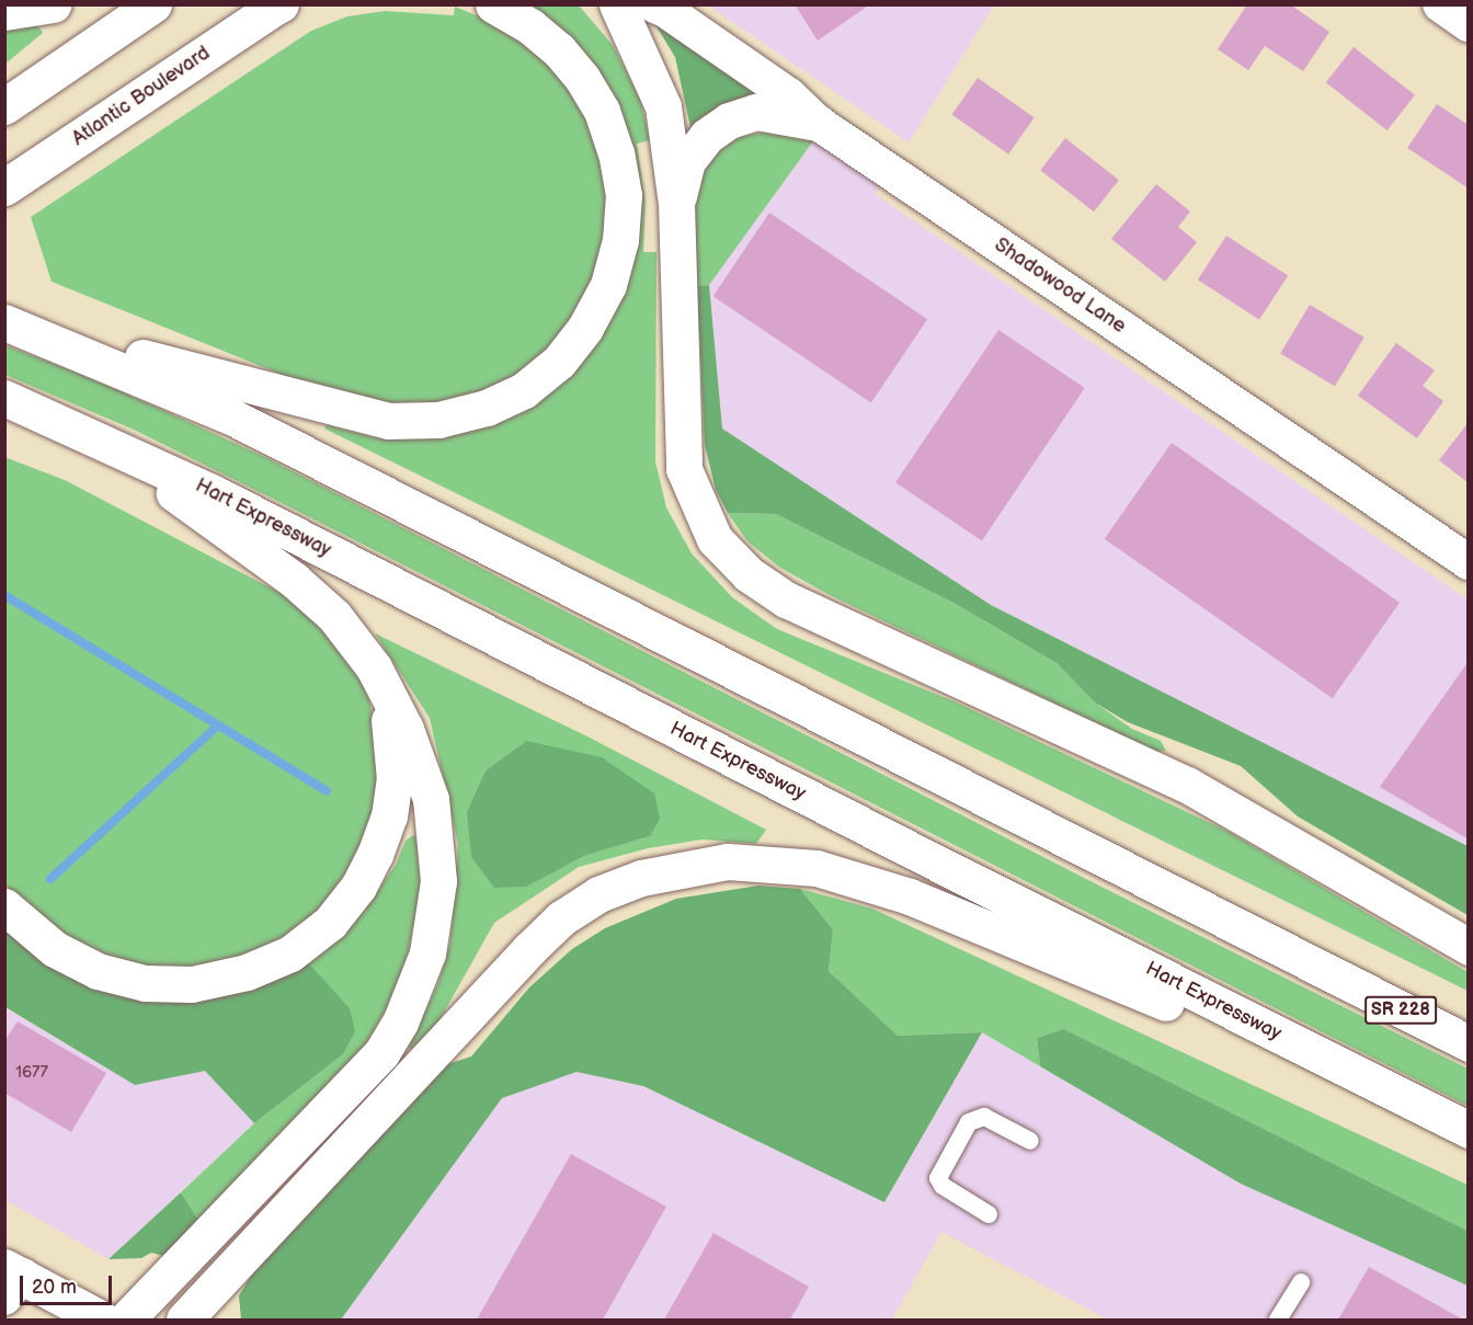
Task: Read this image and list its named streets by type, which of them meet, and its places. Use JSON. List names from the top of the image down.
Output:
{
  "streets": {
    "main road": ["Atlantic Boulevard", "Hart Expressway", "SR 228"],
    "street": ["Shadowood Lane"]
  },
  "house_numbers": ["1677"],
  "scale_bar": "20 m"
}
